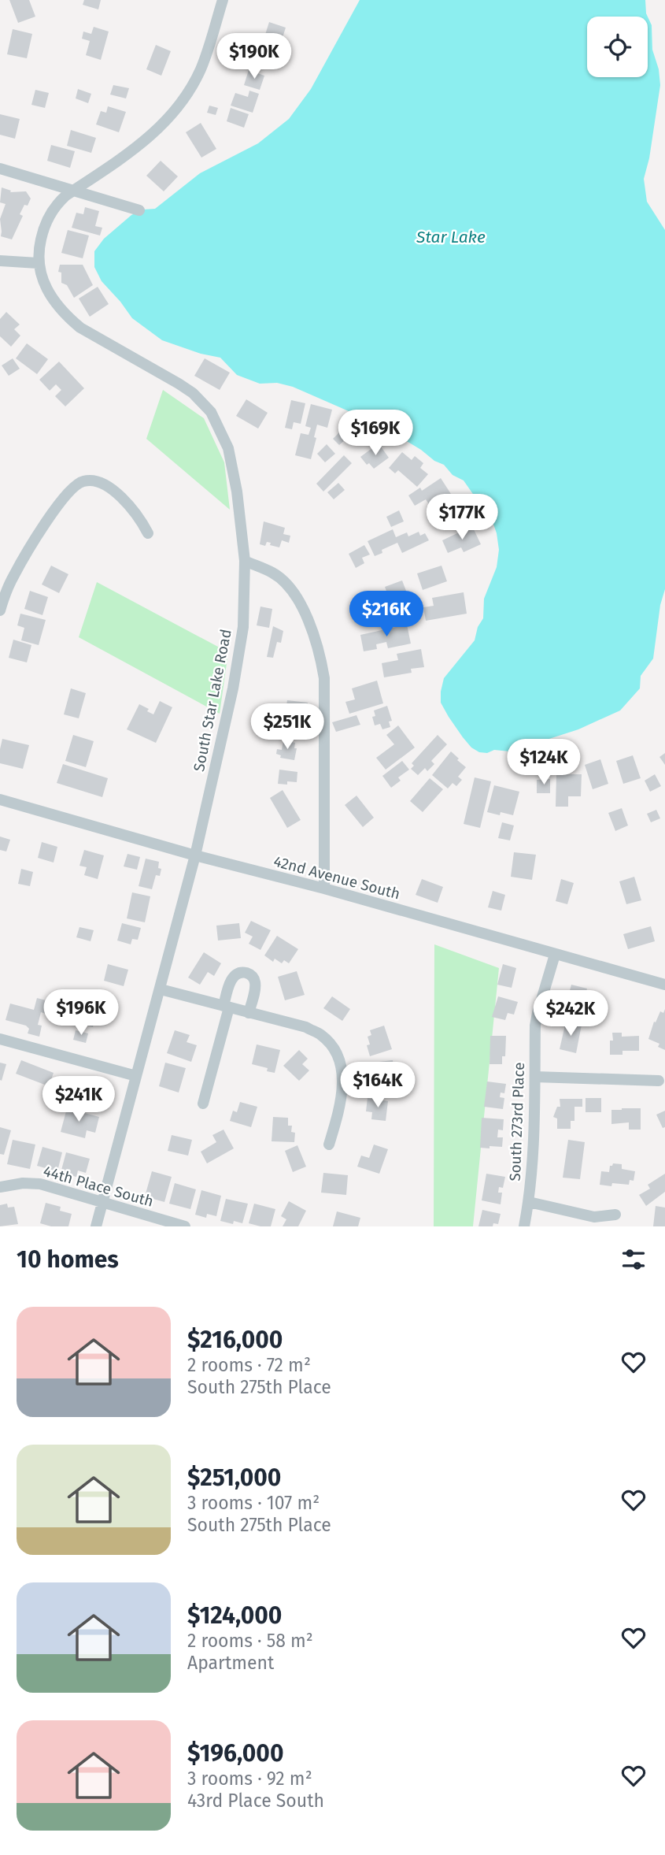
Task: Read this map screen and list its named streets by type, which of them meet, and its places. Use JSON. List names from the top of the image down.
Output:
{
  "streets": {
    "street": [
      "South Star Lake Road",
      "42nd Avenue South",
      "South 273rd Place",
      "44th Place South"
    ]
  },
  "crossings": [
    ["South Star Lake Road", "42nd Avenue South"],
    ["South Star Lake Road", "44th Place South"],
    ["42nd Avenue South", "South 273rd Place"]
  ],
  "water": ["Star Lake"],
  "page": {
    "price": [
      "$190K",
      "$169K",
      "$177K",
      "$216K",
      "$251K",
      "$124K",
      "$196K",
      "$242K",
      "$164K",
      "$241K"
    ],
    "heading": "10 homes",
    "list": [
      {
        "name": "$216,000",
        "note": "2 rooms · 72 m² · South 275th Place"
      },
      {
        "name": "$251,000",
        "note": "3 rooms · 107 m² · South 275th Place"
      },
      {
        "name": "$124,000",
        "note": "2 rooms · 58 m² · Apartment"
      },
      {
        "name": "$196,000",
        "note": "3 rooms · 92 m² · 43rd Place South"
      }
    ]
  }
}
